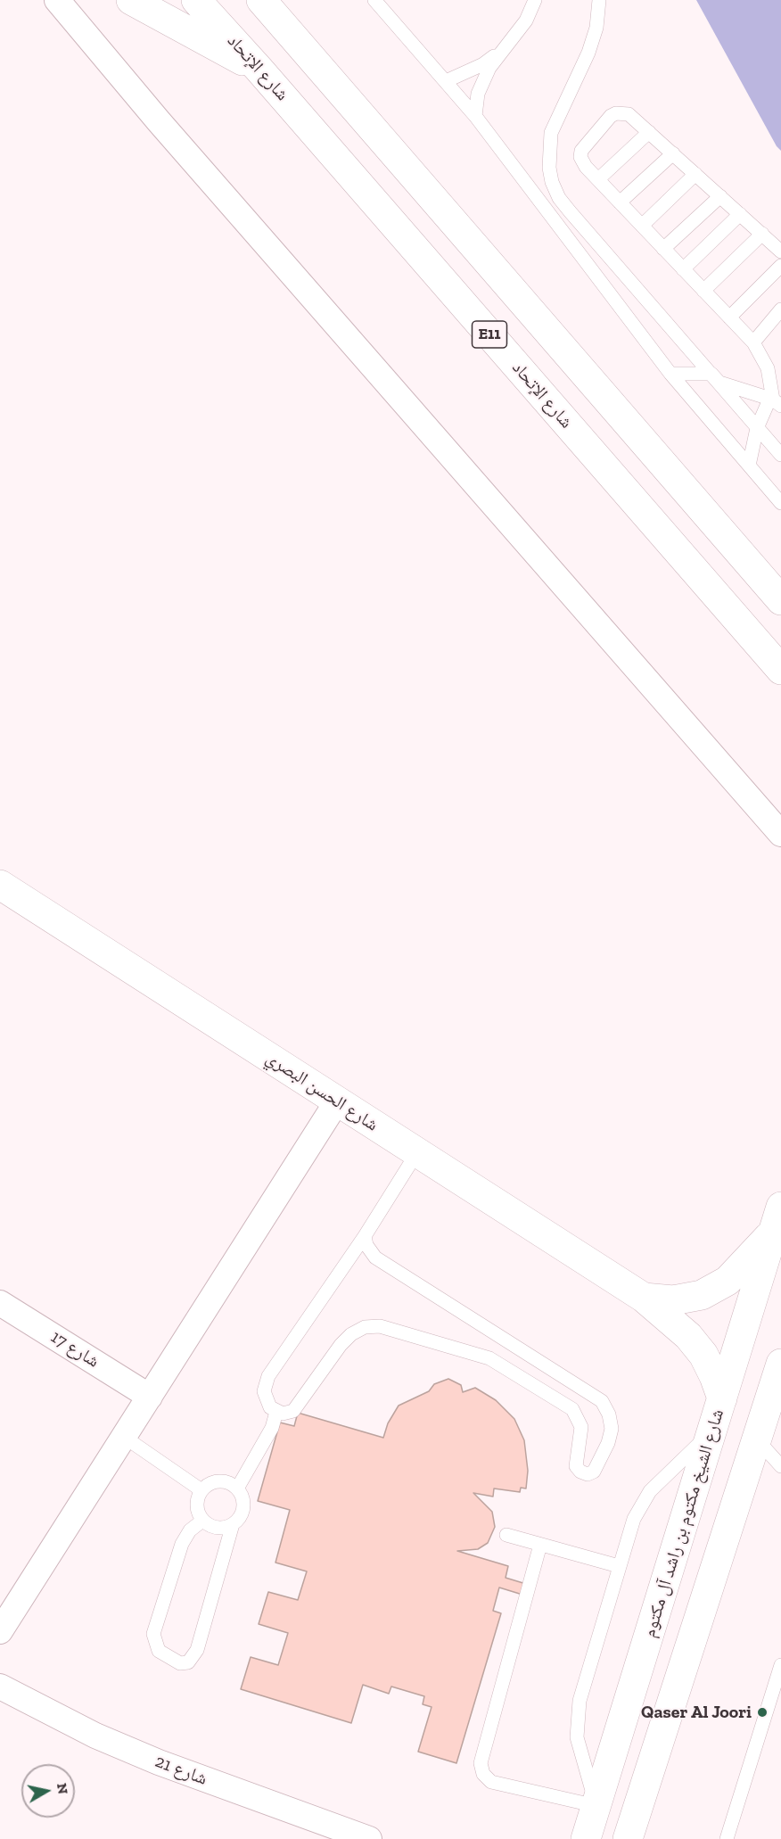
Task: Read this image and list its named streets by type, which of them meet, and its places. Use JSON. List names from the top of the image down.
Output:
{
  "streets": {
    "main road": [
      "شارع الإتحاد",
      "E11",
      "شارع الحسن البصري",
      "شارع الشيخ مكتوم بن راشد آل مكتوم"
    ],
    "street": ["شارع 17", "شارع 21"]
  },
  "crossings": [
    ["شارع الحسن البصري", "شارع الشيخ مكتوم بن راشد آل مكتوم"]
  ],
  "places": ["Qaser Al Joori"],
  "north": "right"
}
